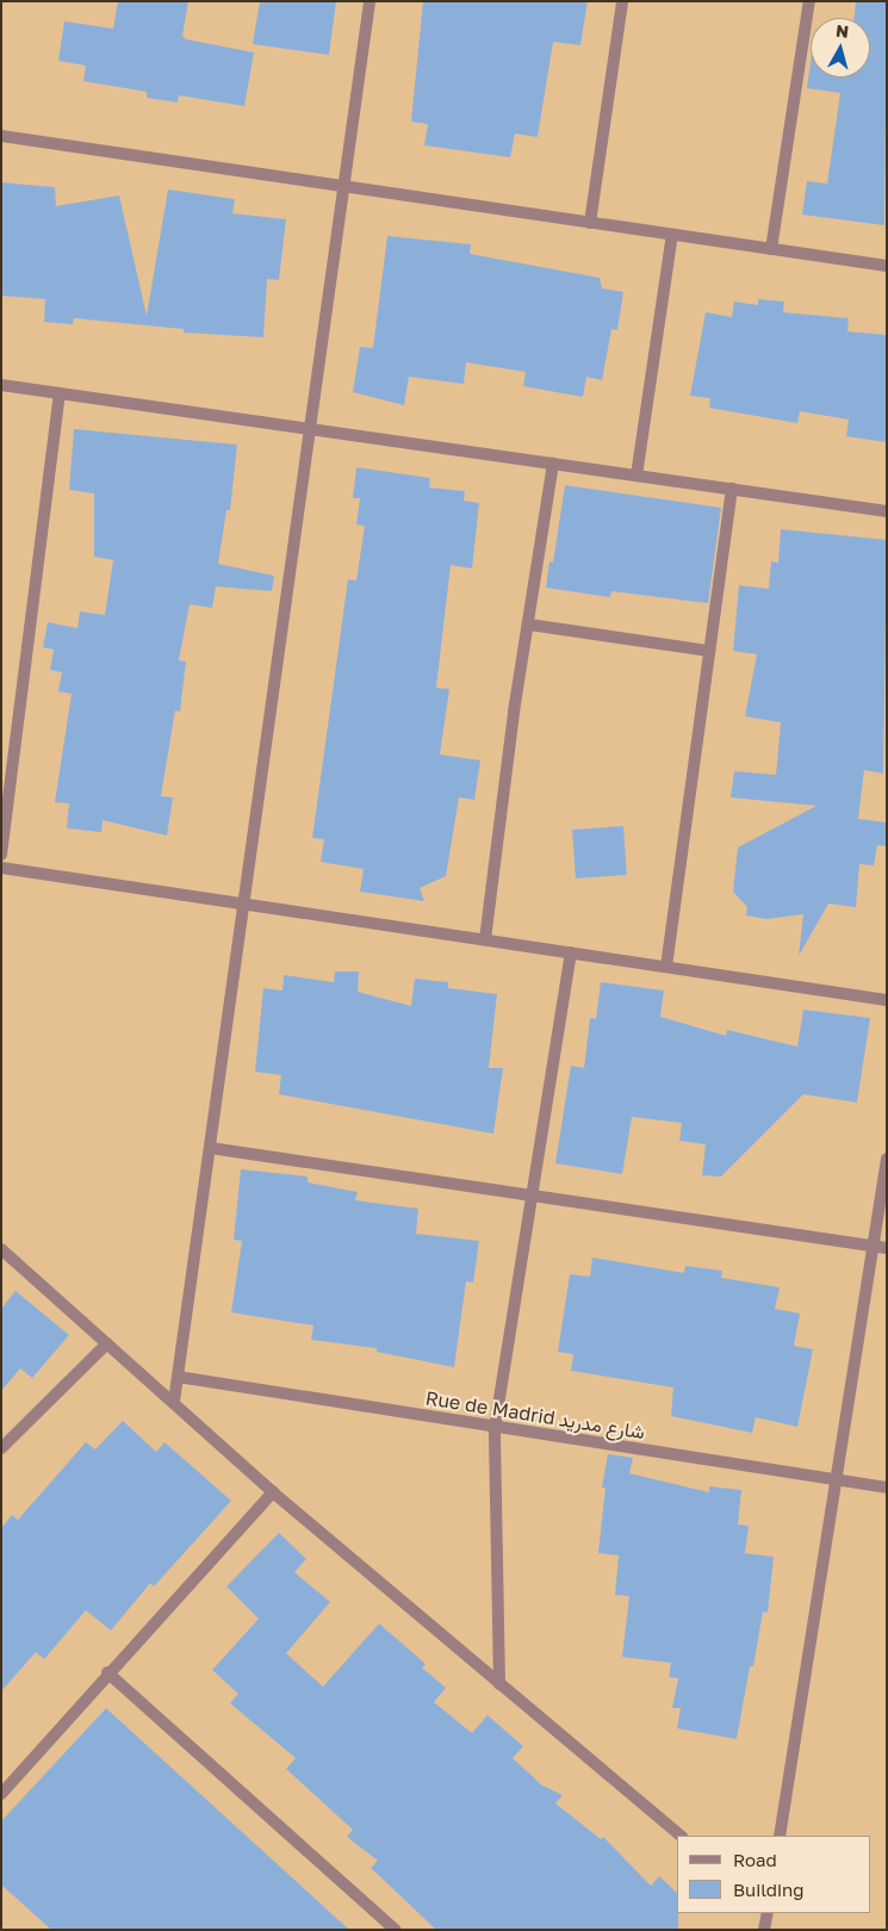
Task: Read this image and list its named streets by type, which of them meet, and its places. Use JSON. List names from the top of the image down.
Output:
{
  "streets": {
    "street": ["Rue de Madrid شارع مدريد"]
  },
  "legend": ["Road", "Building"],
  "north": "top"
}
